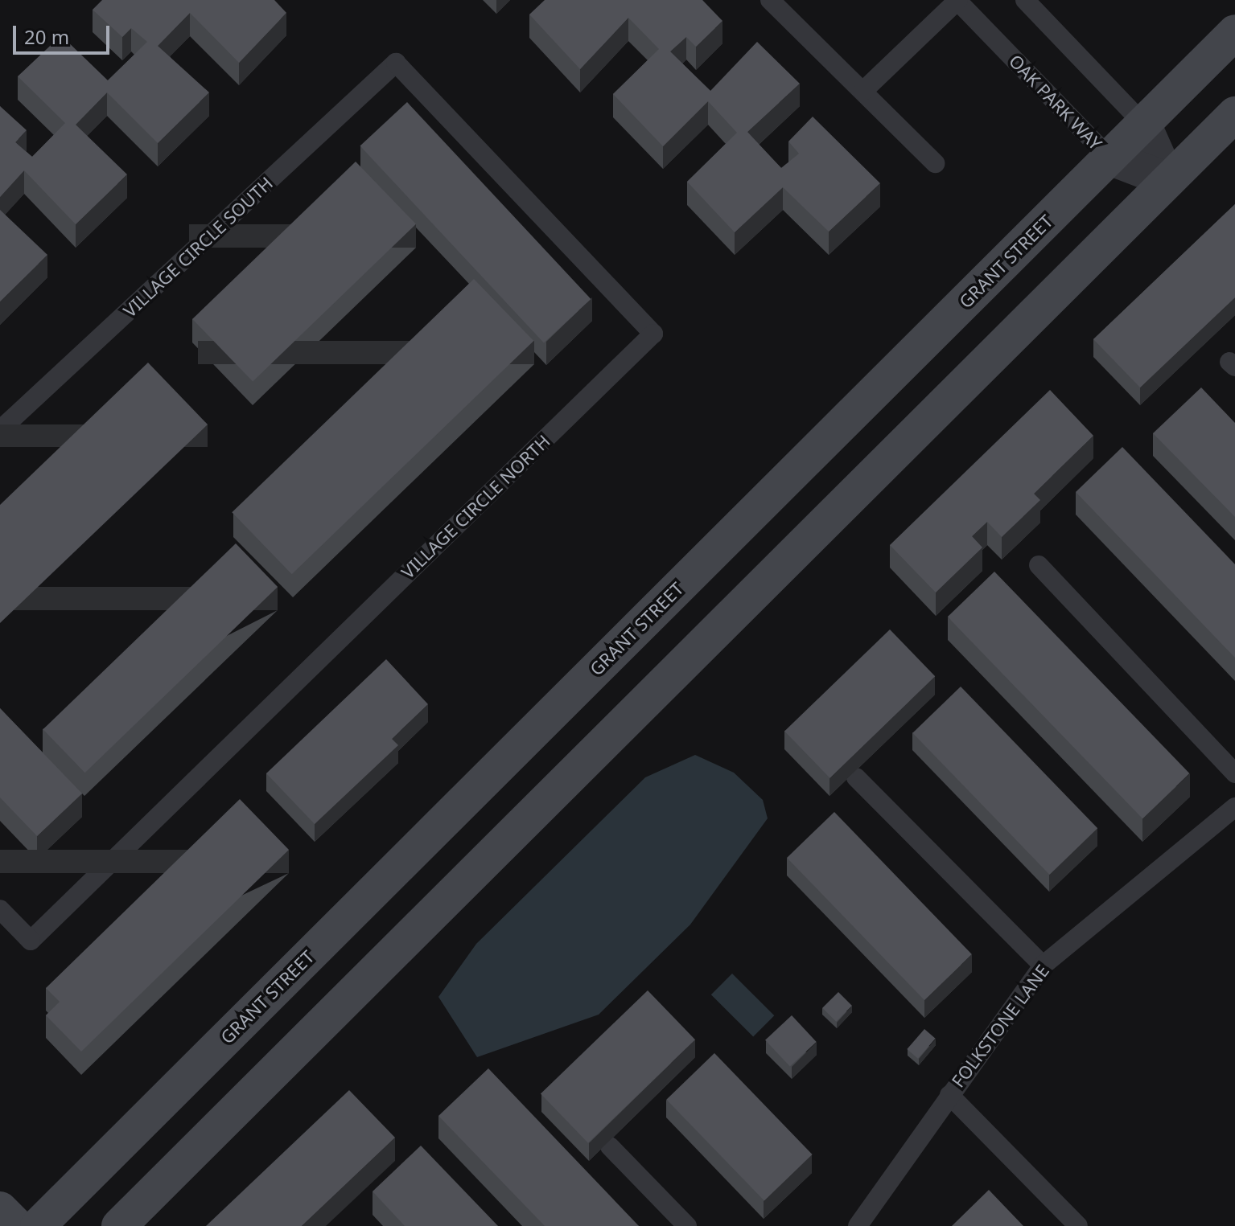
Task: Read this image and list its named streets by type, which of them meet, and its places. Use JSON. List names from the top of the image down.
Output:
{
  "streets": {
    "street": ["OAK PARK WAY", "GRANT STREET"],
    "lane": ["VILLAGE CIRCLE SOUTH", "VILLAGE CIRCLE NORTH", "FOLKSTONE LANE"]
  },
  "crossings": [
    ["OAK PARK WAY", "GRANT STREET"],
    ["VILLAGE CIRCLE SOUTH", "VILLAGE CIRCLE NORTH"]
  ],
  "scale_bar": "20 m"
}
